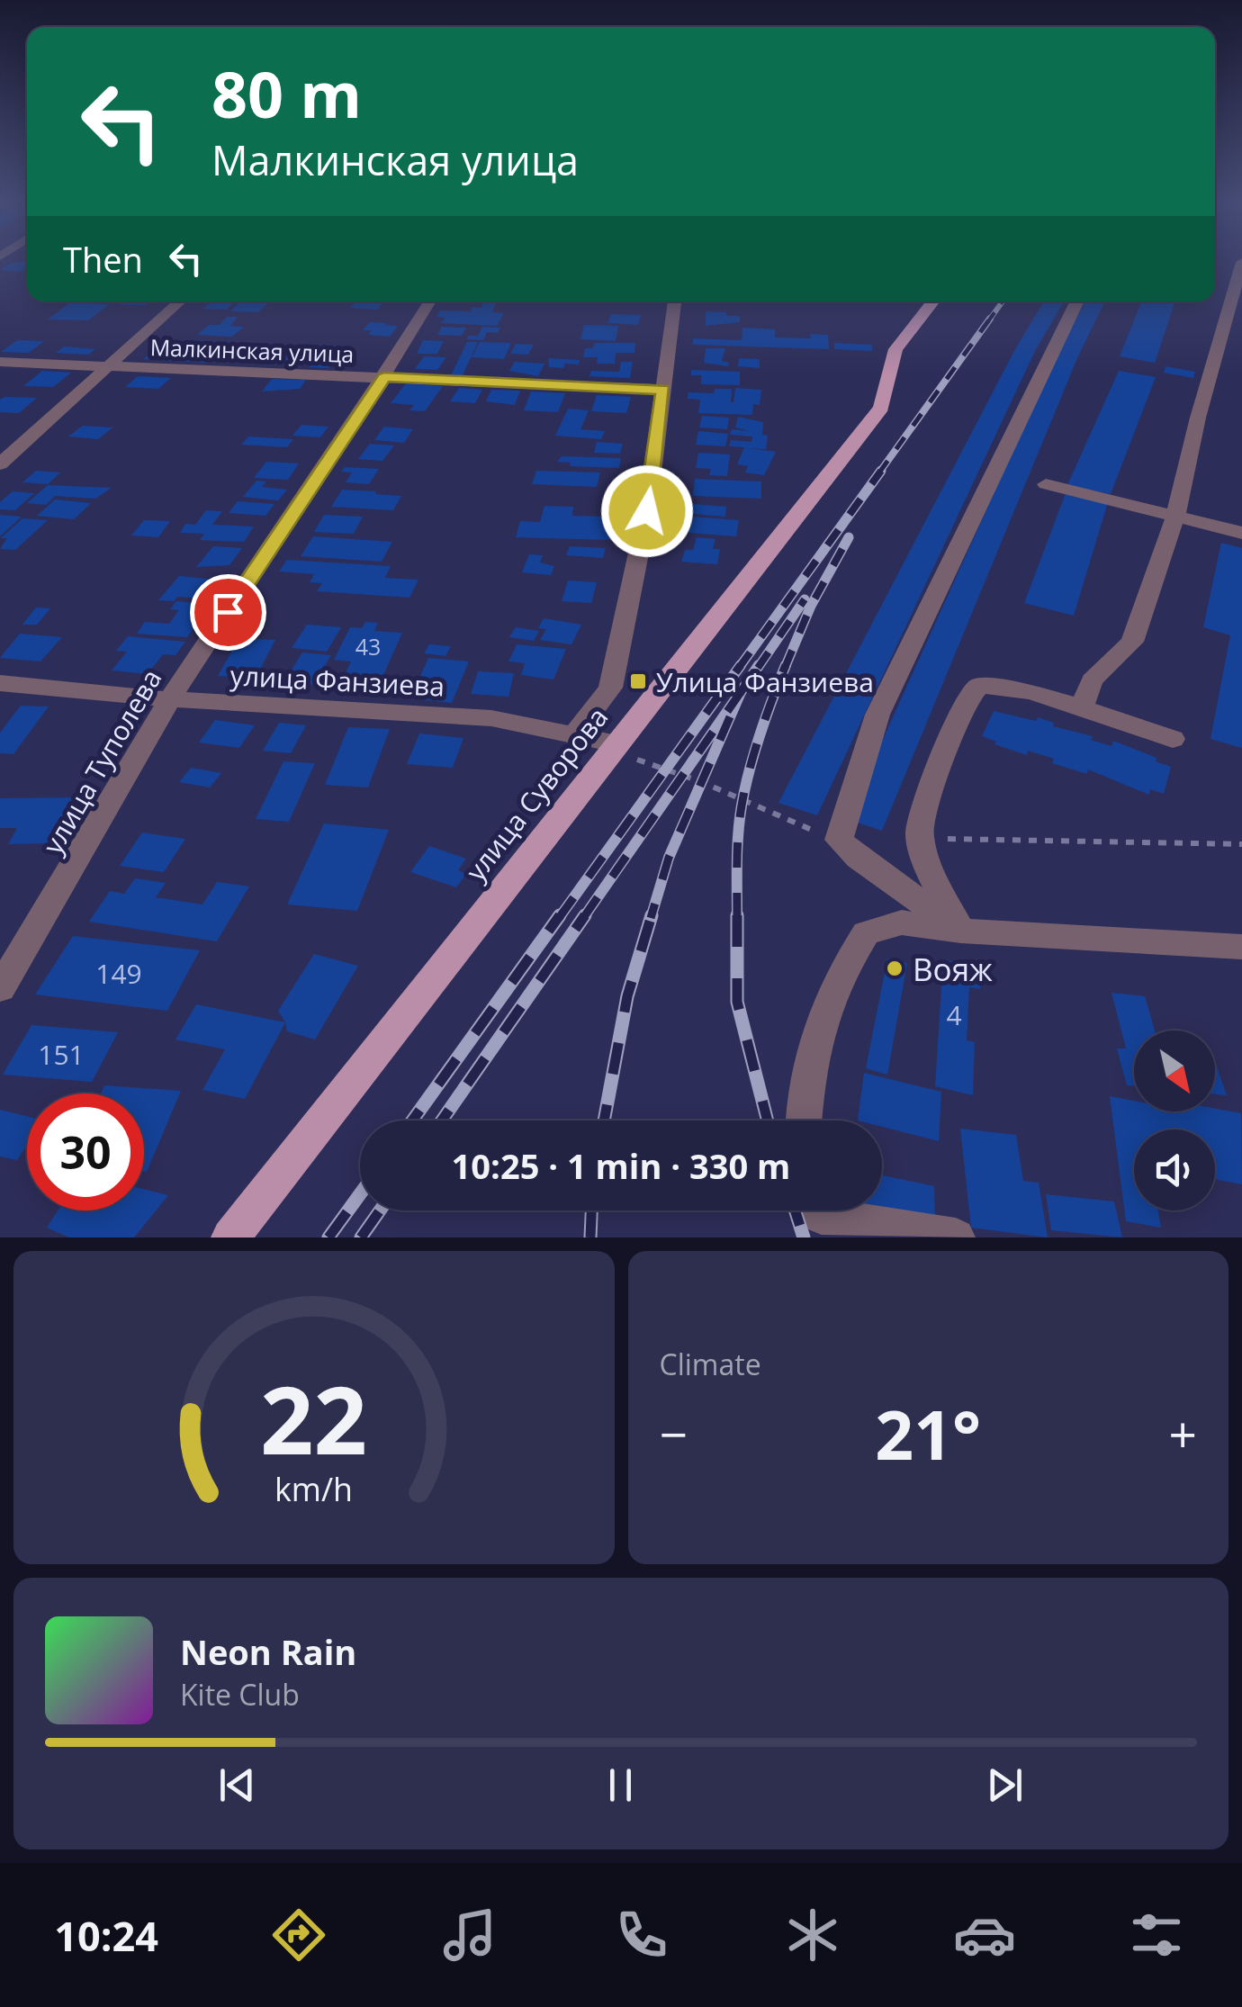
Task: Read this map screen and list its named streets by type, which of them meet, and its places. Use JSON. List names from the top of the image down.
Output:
{
  "streets": {
    "main road": ["улица Суворова"],
    "street": ["Малкинская улица", "улица Фанзиева", "улица Туполева"]
  },
  "crossings": [
    ["Малкинская улица", "улица Туполева"],
    ["улица Фанзиева", "улица Туполева"],
    ["улица Фанзиева", "улица Суворова"]
  ],
  "places": {
    "transit": ["Улица Фанзиева"],
    "other": ["Вояж"]
  },
  "house_numbers": [
    "43",
    "149",
    "4",
    "151"
  ],
  "north": "bottom right",
  "page": {
    "turn": ["80 m", "Малкинская улица"],
    "then": "Then",
    "limit": "30",
    "trip": "10:25 · 1 min · 330 m",
    "tile": "Climate",
    "heat": ["−", "21°", "+"],
    "song": ["Neon Rain", "Kite Club"],
    "tabs": "10:24",
    "gauge": ["22", "km/h"]
  }
}
